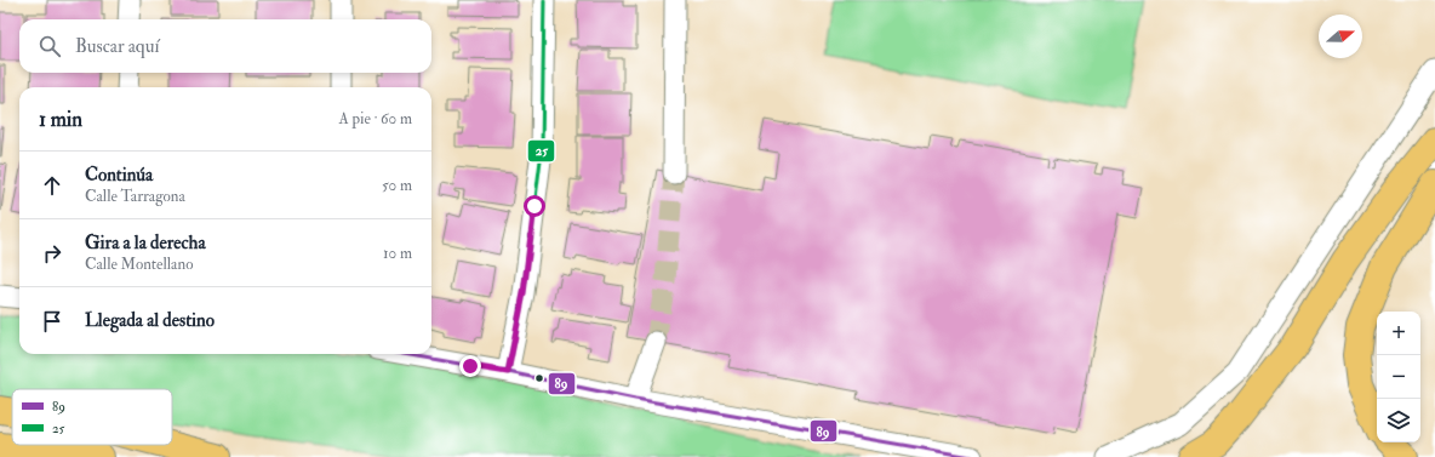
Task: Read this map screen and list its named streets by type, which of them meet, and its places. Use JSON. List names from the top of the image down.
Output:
{
  "lines": ["transit line 25", "transit line 89"],
  "legend": ["89", "25"],
  "north": "right",
  "page": {
    "search": "Buscar aquí",
    "heading": ["1 min", "A pie · 60 m"],
    "list": [
      ["Continúa", "Calle Tarragona", "50 m"],
      ["Gira a la derecha", "Calle Montellano", "10 m"],
      "Llegada al destino"
    ],
    "map_buttons": ["+", "−"]
  }
}
